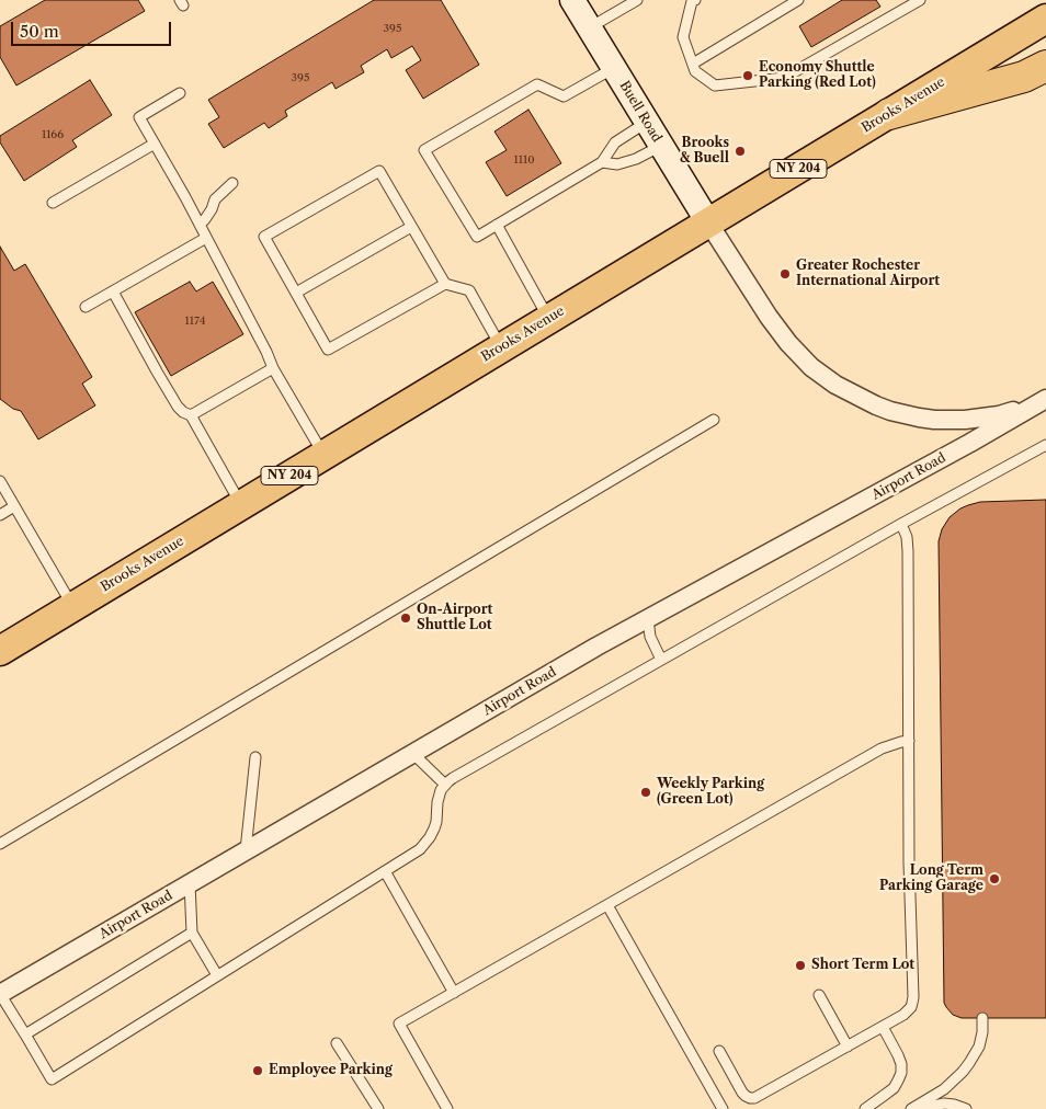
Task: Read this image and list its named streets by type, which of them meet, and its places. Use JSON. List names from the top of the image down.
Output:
{
  "streets": {
    "main road": ["Brooks Avenue", "NY 204"],
    "street": ["Buell Road", "Airport Road"]
  },
  "crossings": [
    ["Brooks Avenue", "Buell Road"],
    ["Brooks Avenue", "Airport Road"],
    ["Buell Road", "Airport Road"]
  ],
  "places": [
    "Economy Shuttle Parking (Red Lot)",
    "Brooks & Buell",
    "Greater Rochester International Airport",
    "On-Airport Shuttle Lot",
    "Weekly Parking (Green Lot)",
    "Long Term Parking Garage",
    "Short Term Lot",
    "Employee Parking"
  ],
  "house_numbers": [
    "395",
    "395",
    "1166",
    "1110",
    "1174"
  ],
  "scale_bar": "50 m"
}
